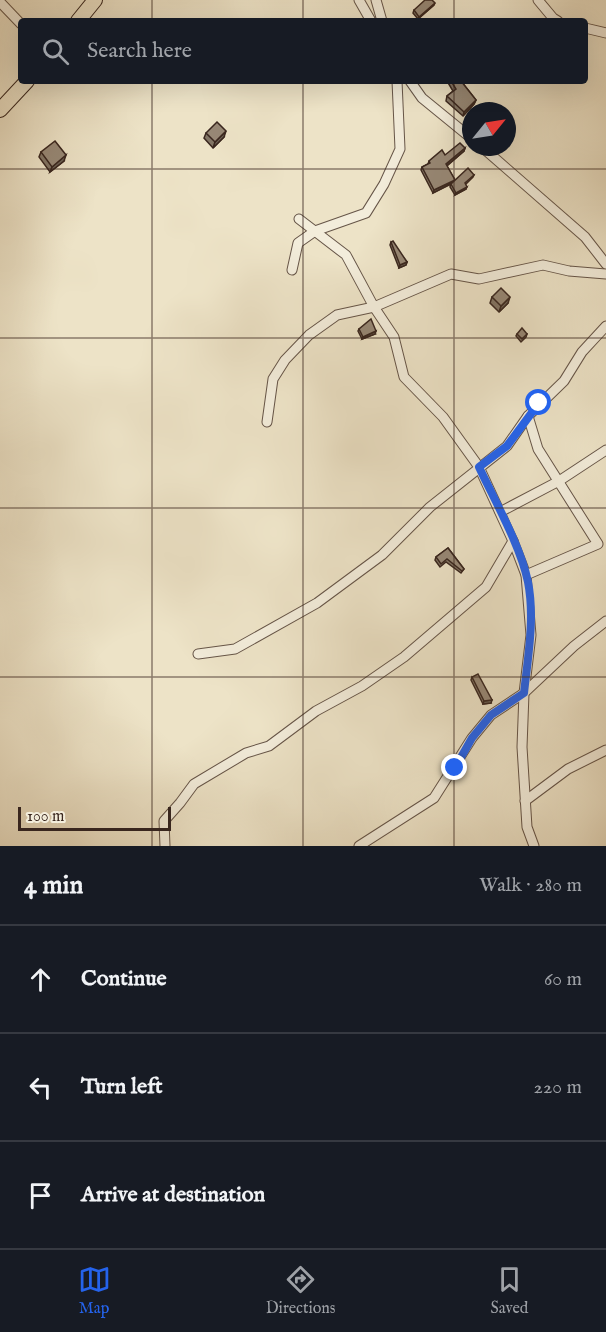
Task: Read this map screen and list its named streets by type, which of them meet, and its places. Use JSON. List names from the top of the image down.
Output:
{
  "scale_bar": "100 m",
  "north": "top right",
  "page": {
    "search": "Search here",
    "scale": "100 m",
    "heading": ["4 min", "Walk · 280 m"],
    "list": [
      ["Continue", "60 m"],
      ["Turn left", "220 m"],
      "Arrive at destination"
    ],
    "nav": ["Map", "Directions", "Saved"]
  }
}
